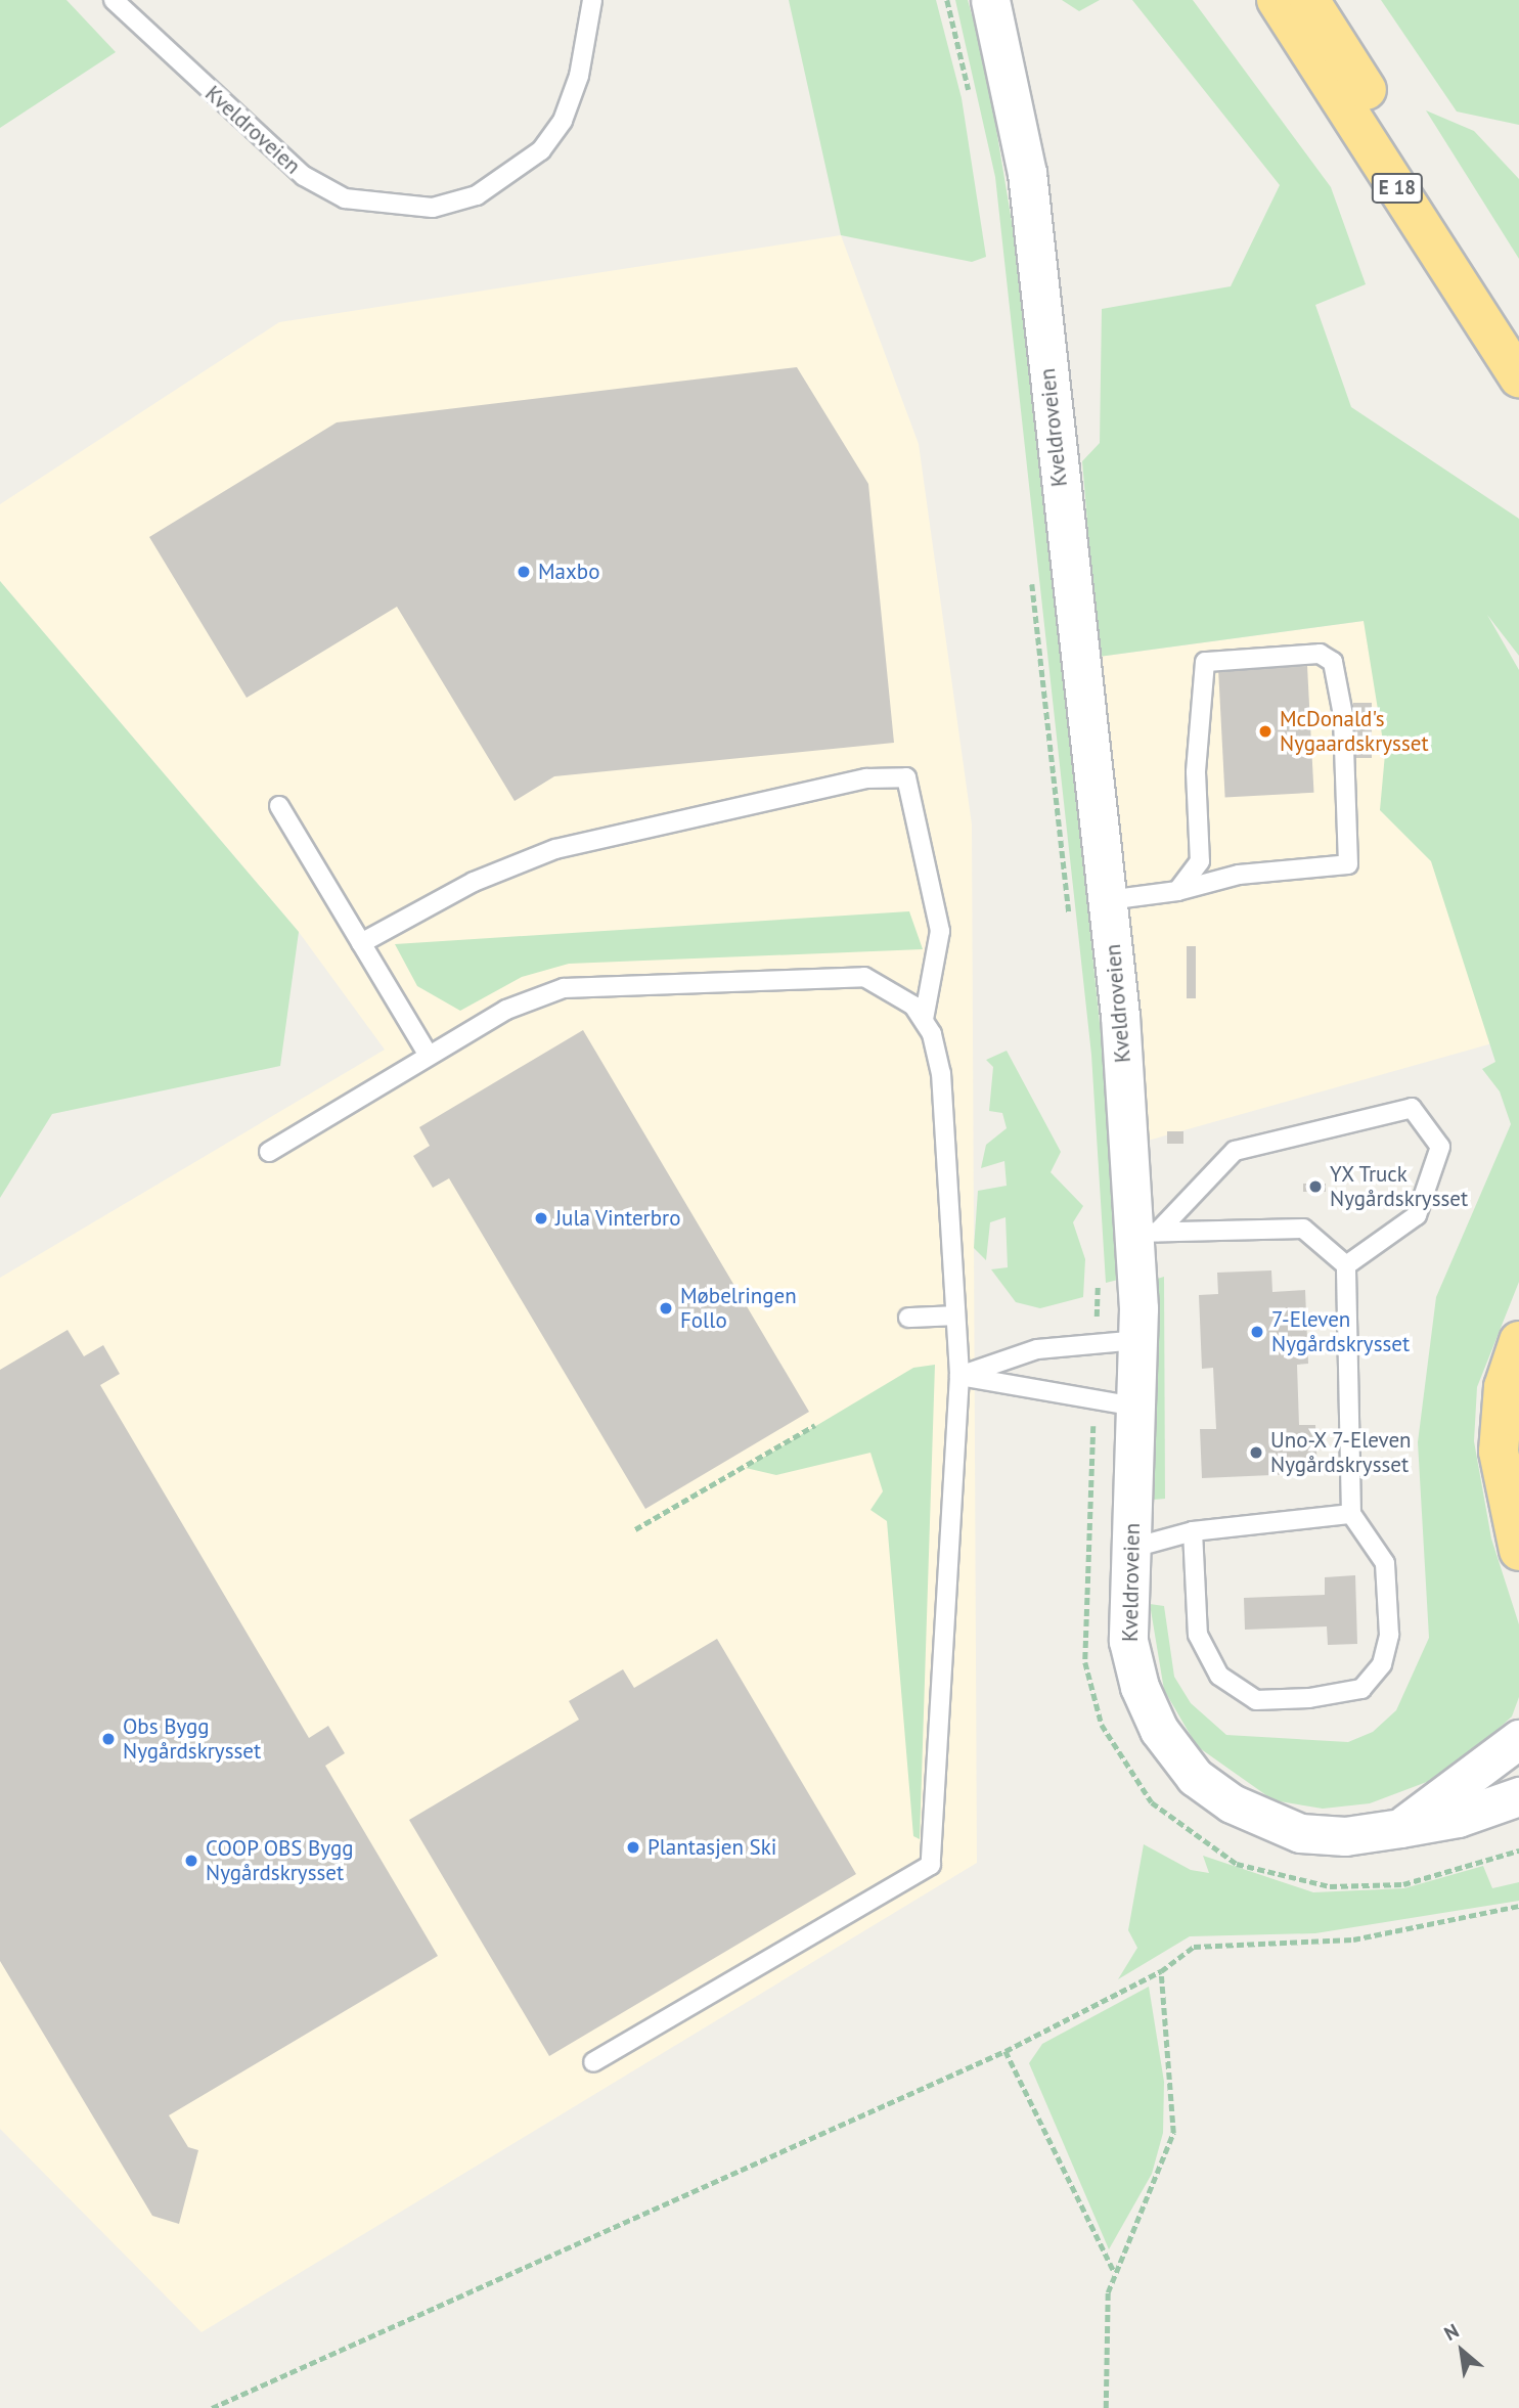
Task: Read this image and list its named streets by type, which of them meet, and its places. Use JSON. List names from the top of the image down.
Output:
{
  "streets": {
    "highway": ["E 18"],
    "street": ["Kveldroveien"]
  },
  "places": [
    "Maxbo",
    "McDonald's Nygaardskrysset",
    "YX Truck Nygårdskrysset",
    "Jula Vinterbro",
    "Møbelringen Follo",
    "7-Eleven Nygårdskrysset",
    "Uno-X 7-Eleven Nygårdskrysset",
    "Obs Bygg Nygårdskrysset",
    "Plantasjen Ski",
    "COOP OBS Bygg Nygårdskrysset"
  ],
  "north": "top left"
}
